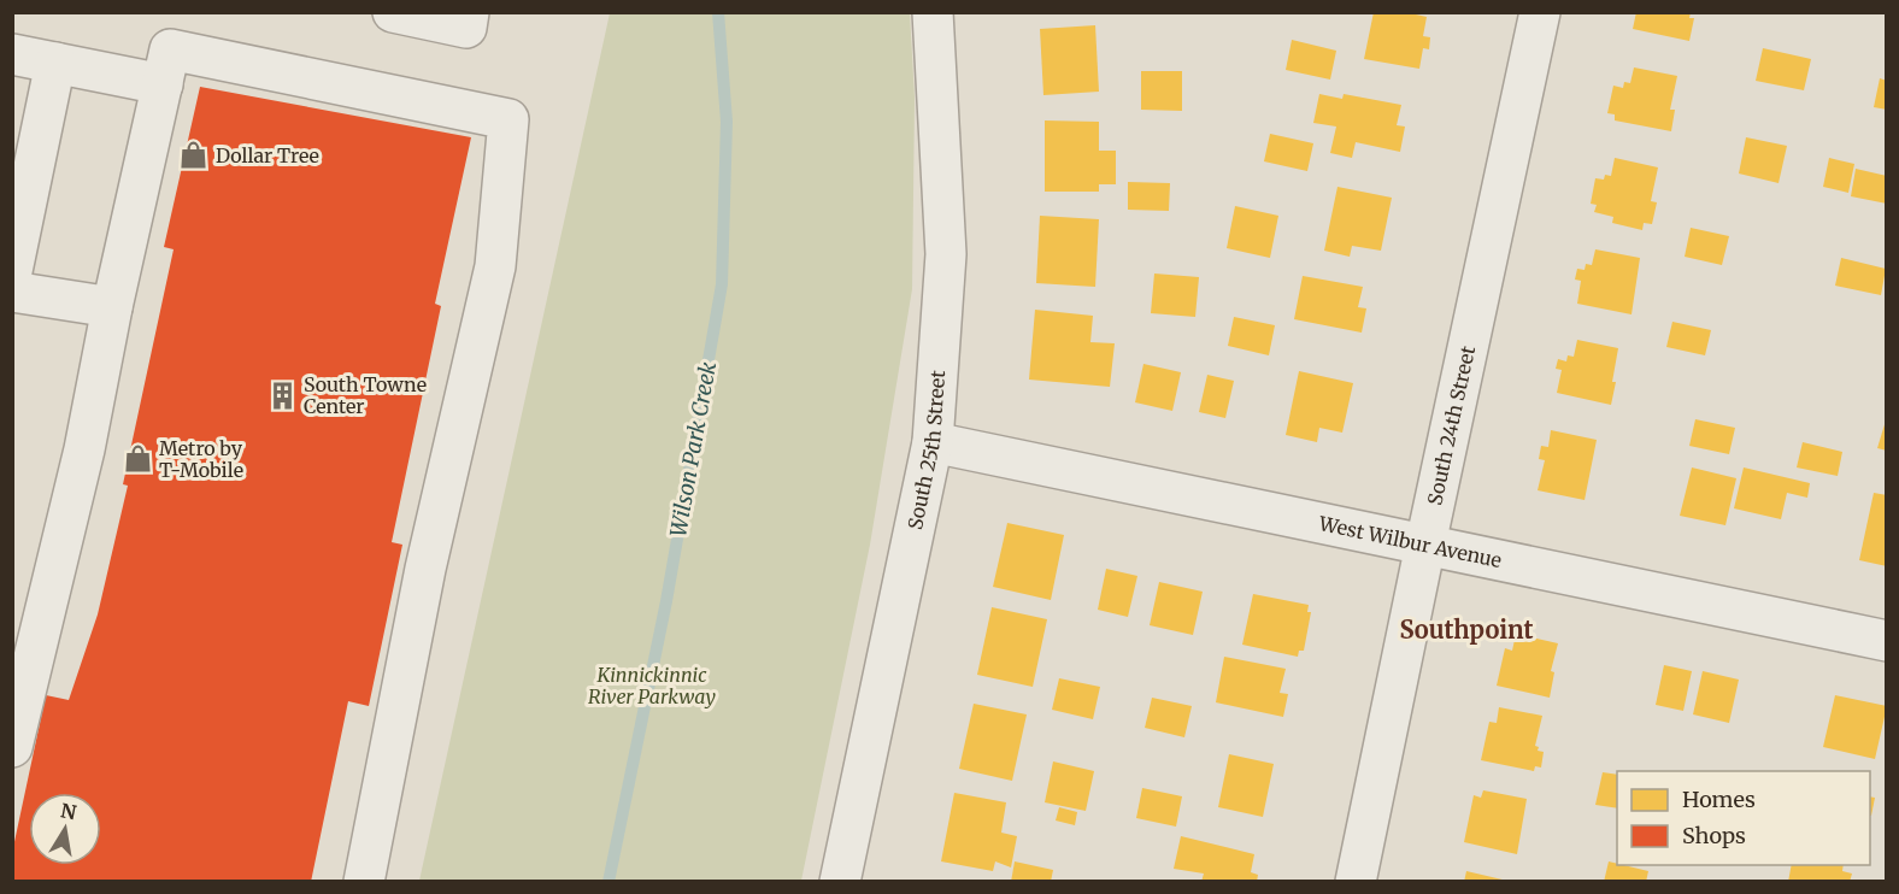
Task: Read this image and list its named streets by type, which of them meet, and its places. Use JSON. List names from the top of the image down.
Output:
{
  "streets": {
    "street": ["South 24th Street", "South 25th Street", "West Wilbur Avenue"]
  },
  "crossings": [
    ["South 24th Street", "West Wilbur Avenue"],
    ["South 25th Street", "West Wilbur Avenue"]
  ],
  "districts": ["Southpoint"],
  "water": ["Wilson Park Creek"],
  "parks": ["Kinnickinnic River Parkway"],
  "places": {
    "shop": ["Dollar Tree", "Metro by T-Mobile"],
    "building": ["South Towne Center"]
  },
  "legend": ["Homes", "Shops"],
  "north": "top"
}
